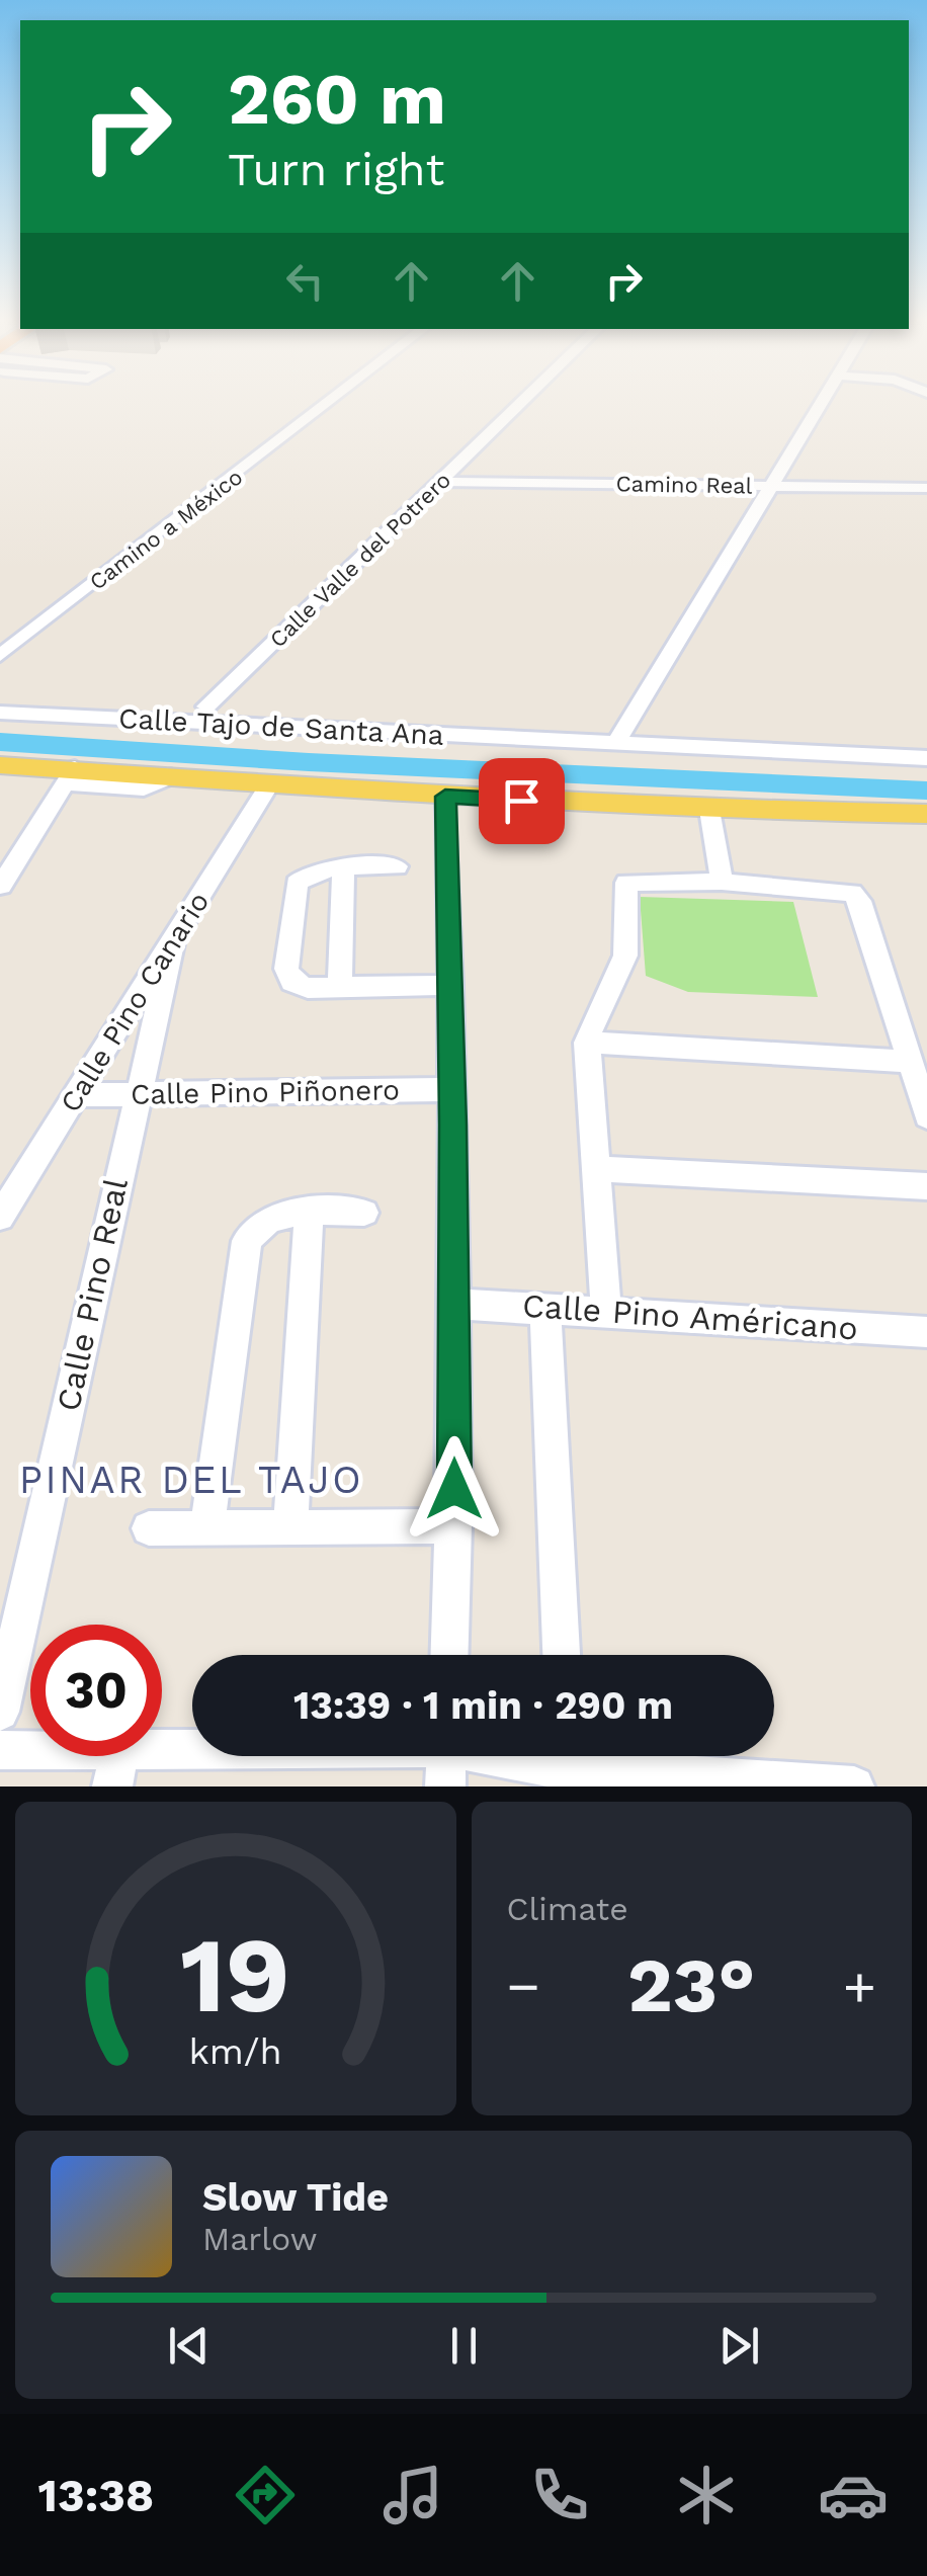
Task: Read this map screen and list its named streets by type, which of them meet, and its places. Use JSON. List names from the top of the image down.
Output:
{
  "streets": {
    "street": [
      "Camino Real",
      "Camino a México",
      "Calle Valle del Potrero",
      "Calle Tajo de Santa Ana",
      "Calle Pino Canario",
      "Calle Pino Piñonero",
      "Calle Pino Real",
      "Calle Pino Américano"
    ]
  },
  "crossings": [
    ["Camino Real", "Calle Valle del Potrero"],
    ["Calle Pino Canario", "Calle Pino Piñonero"],
    ["Calle Pino Canario", "Calle Pino Real"],
    ["Calle Pino Piñonero", "Calle Pino Real"]
  ],
  "districts": ["PINAR DEL TAJO"],
  "page": {
    "turn": ["260 m", "Turn right"],
    "limit": "30",
    "trip": "13:39 · 1 min · 290 m",
    "tile": "Climate",
    "heat": ["−", "23°", "+"],
    "song": ["Slow Tide", "Marlow"],
    "tabs": "13:38",
    "gauge": ["19", "km/h"]
  }
}
